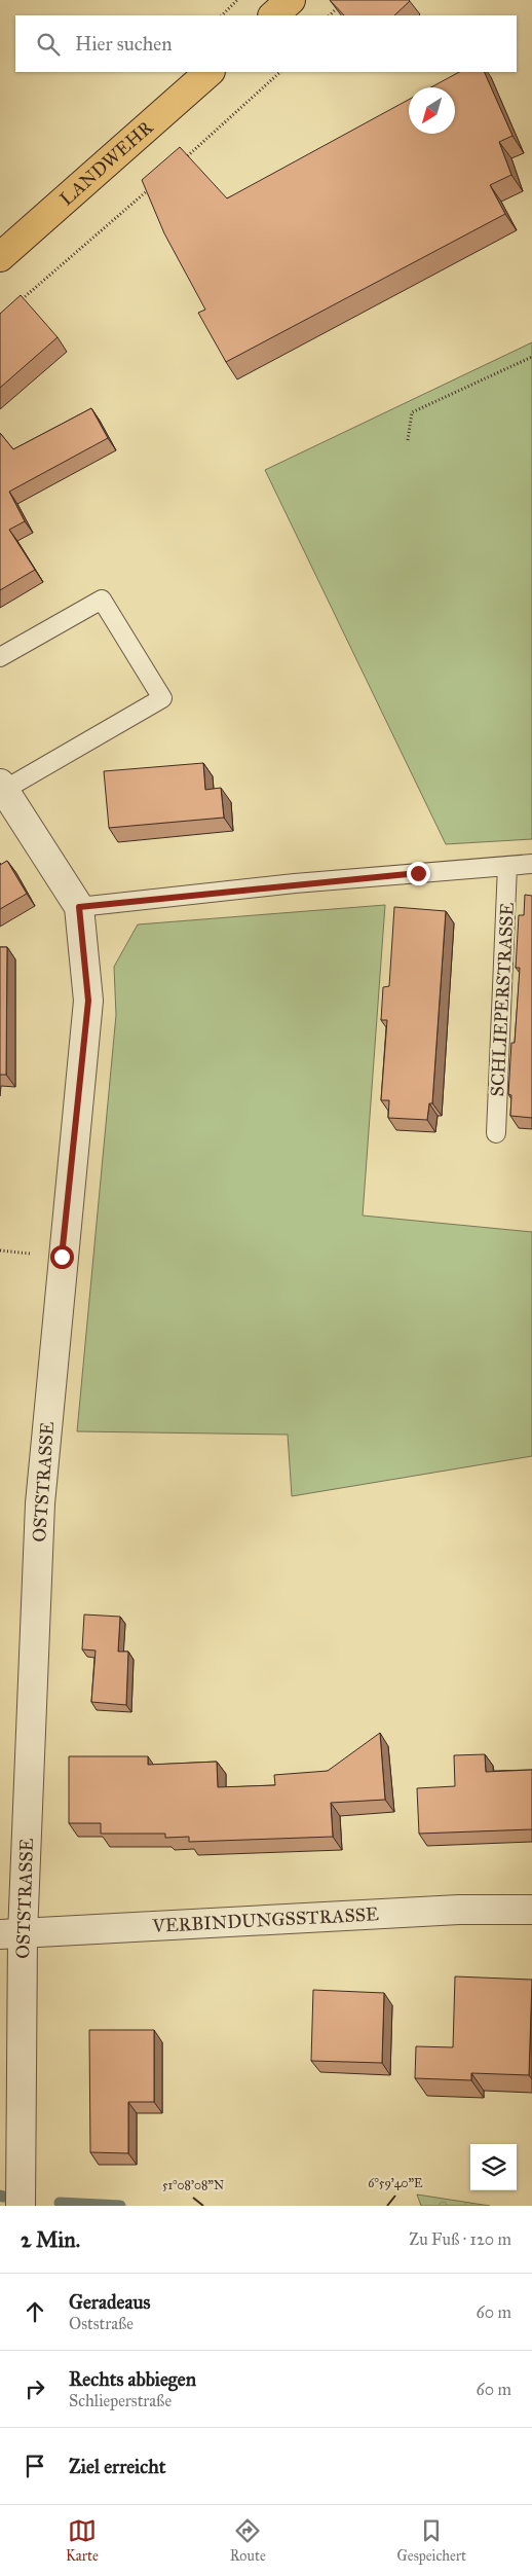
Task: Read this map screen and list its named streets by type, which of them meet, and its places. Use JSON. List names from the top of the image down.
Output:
{
  "streets": {
    "main road": ["LANDWEHR"],
    "street": ["OSTSTRASSE", "VERBINDUNGSSTRASSE"],
    "lane": ["SCHLIEPERSTRASSE"]
  },
  "crossings": [
    ["OSTSTRASSE", "VERBINDUNGSSTRASSE"]
  ],
  "north": "bottom left",
  "page": {
    "search": "Hier suchen",
    "heading": ["2 Min.", "Zu Fuß · 120 m"],
    "list": [
      ["Geradeaus", "Oststraße", "60 m"],
      ["Rechts abbiegen", "Schlieperstraße", "60 m"],
      "Ziel erreicht"
    ],
    "nav": ["Karte", "Route", "Gespeichert"]
  },
  "coordinates": ["6°59'40\"E", "51°08'08\"N"]
}
